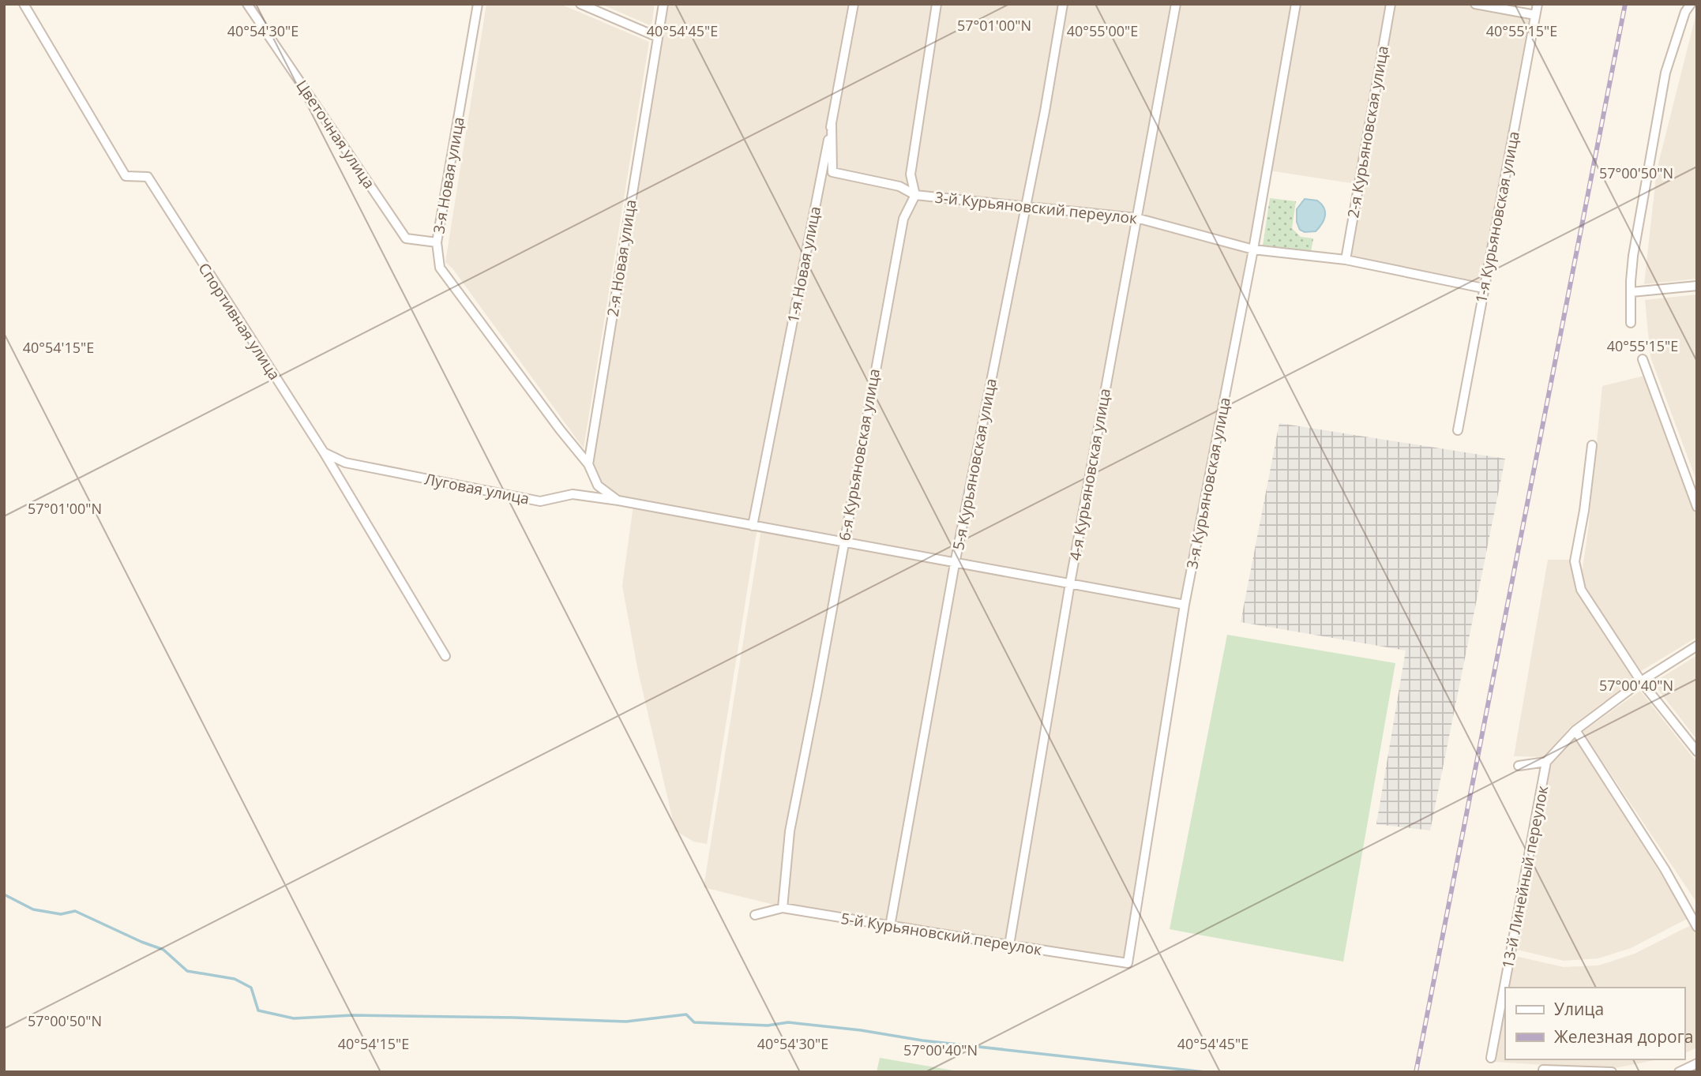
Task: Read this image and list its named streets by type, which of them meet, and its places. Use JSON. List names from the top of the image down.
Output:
{
  "streets": {
    "street": [
      "2-я Курьяновская улица",
      "Цветочная улица",
      "3-я Новая улица",
      "3-й Курьяновский переулок",
      "1-я Курьяновская улица",
      "2-я Новая улица",
      "1-я Новая улица",
      "Спортивная улица",
      "6-я Курьяновская улица",
      "5-я Курьяновская улица",
      "4-я Курьяновская улица",
      "3-я Курьяновская улица",
      "Луговая улица",
      "13-й Линейный переулок",
      "5-й Курьяновский переулок"
    ]
  },
  "crossings": [
    ["2-я Курьяновская улица", "3-й Курьяновский переулок"],
    ["Цветочная улица", "3-я Новая улица"],
    ["3-я Новая улица", "2-я Новая улица"],
    ["3-й Курьяновский переулок", "1-я Курьяновская улица"],
    ["3-й Курьяновский переулок", "1-я Новая улица"],
    ["3-й Курьяновский переулок", "6-я Курьяновская улица"],
    ["3-й Курьяновский переулок", "5-я Курьяновская улица"],
    ["3-й Курьяновский переулок", "4-я Курьяновская улица"],
    ["3-й Курьяновский переулок", "3-я Курьяновская улица"],
    ["1-я Новая улица", "Луговая улица"],
    ["Спортивная улица", "Луговая улица"],
    ["6-я Курьяновская улица", "Луговая улица"],
    ["6-я Курьяновская улица", "5-й Курьяновский переулок"],
    ["5-я Курьяновская улица", "Луговая улица"],
    ["5-я Курьяновская улица", "5-й Курьяновский переулок"],
    ["4-я Курьяновская улица", "Луговая улица"],
    ["4-я Курьяновская улица", "5-й Курьяновский переулок"],
    ["3-я Курьяновская улица", "Луговая улица"],
    ["3-я Курьяновская улица", "5-й Курьяновский переулок"]
  ],
  "legend": ["Улица", "Железная дорога"],
  "coordinates": [
    "57°01'00\"N",
    "40°54'30\"E",
    "40°54'45\"E",
    "40°55'00\"E",
    "40°55'15\"E",
    "57°00'50\"N",
    "40°54'15\"E",
    "57°00'40\"N"
  ]
}
